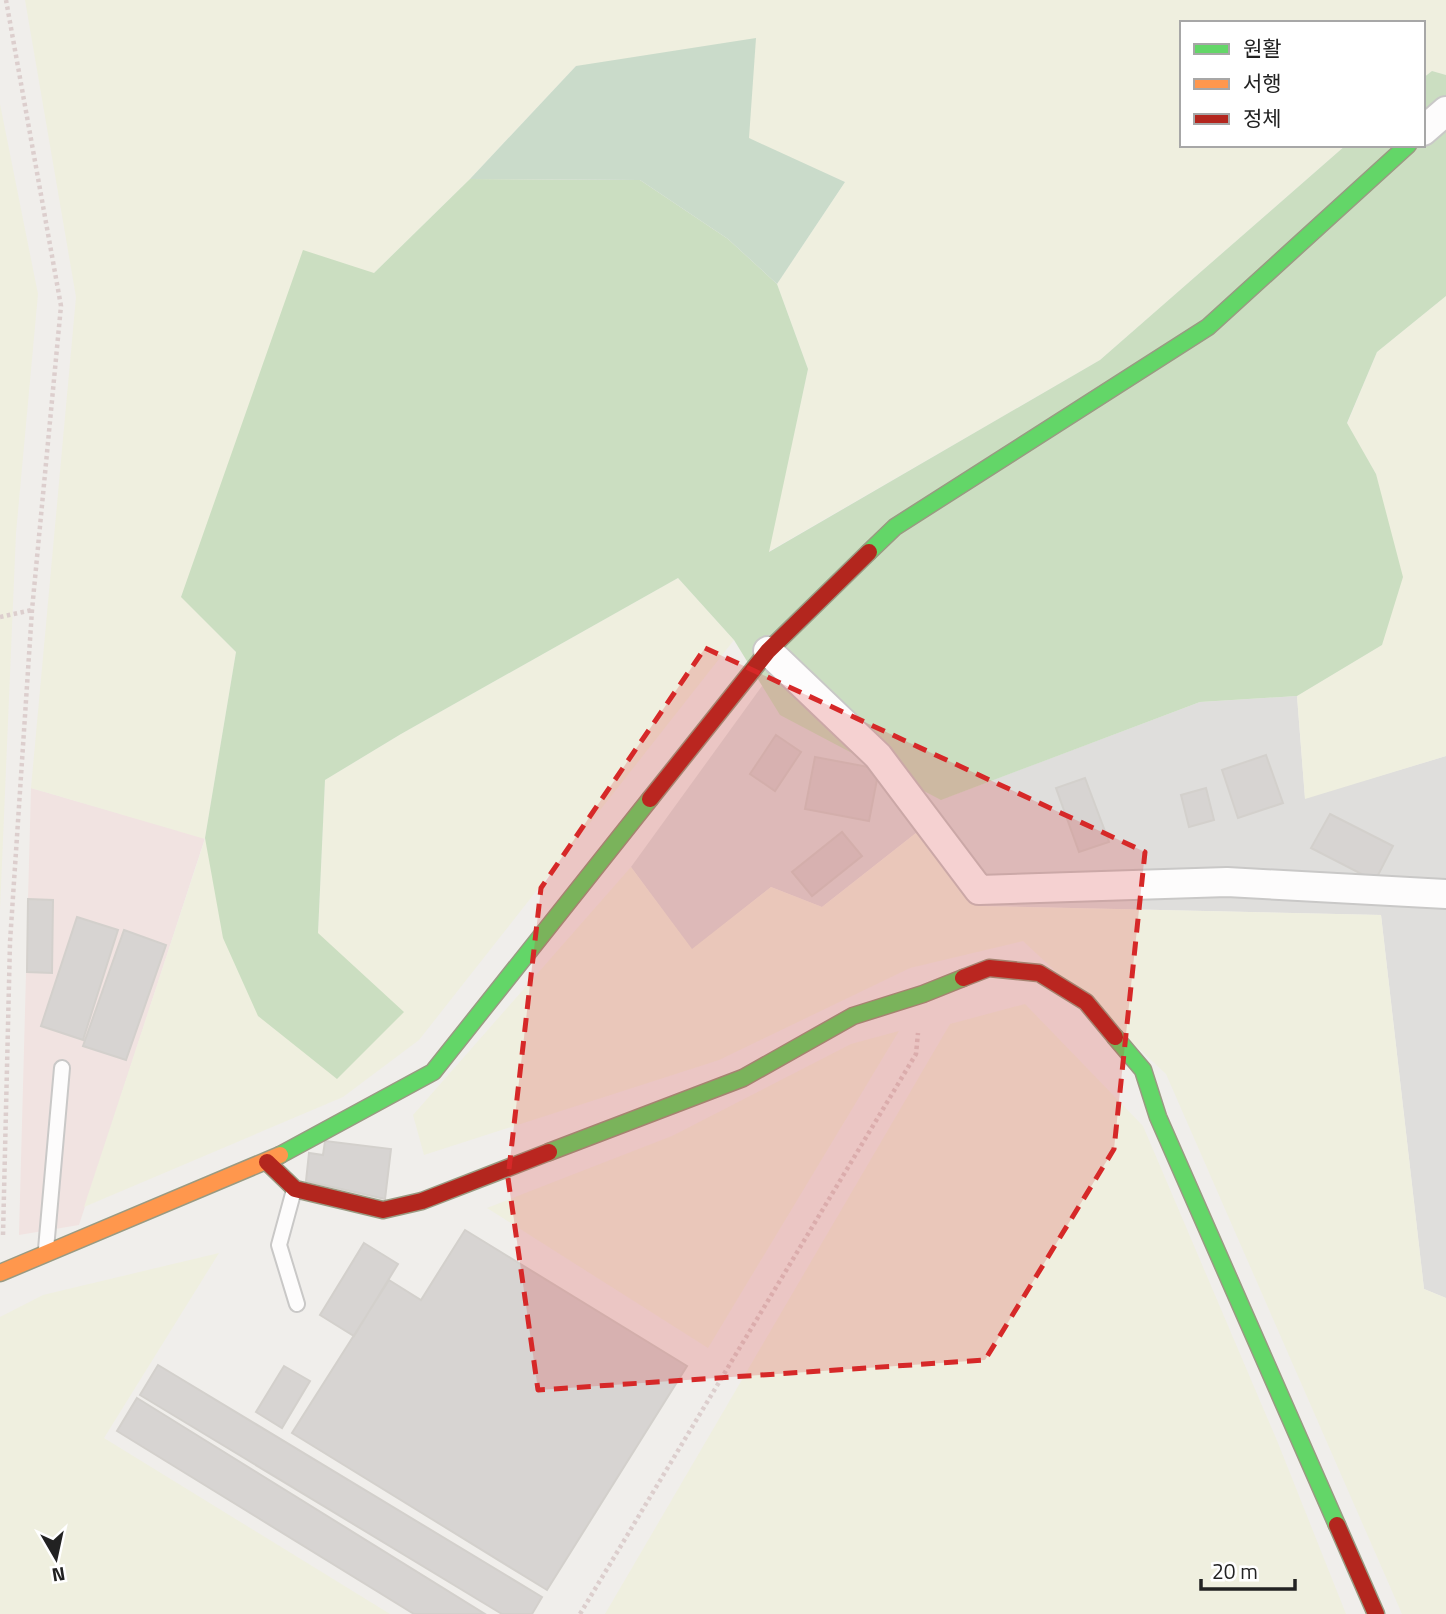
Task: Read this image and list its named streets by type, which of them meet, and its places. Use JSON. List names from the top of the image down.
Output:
{
  "legend": ["원활", "서행", "정체"],
  "scale_bar": "20 m",
  "north": "bottom"
}
